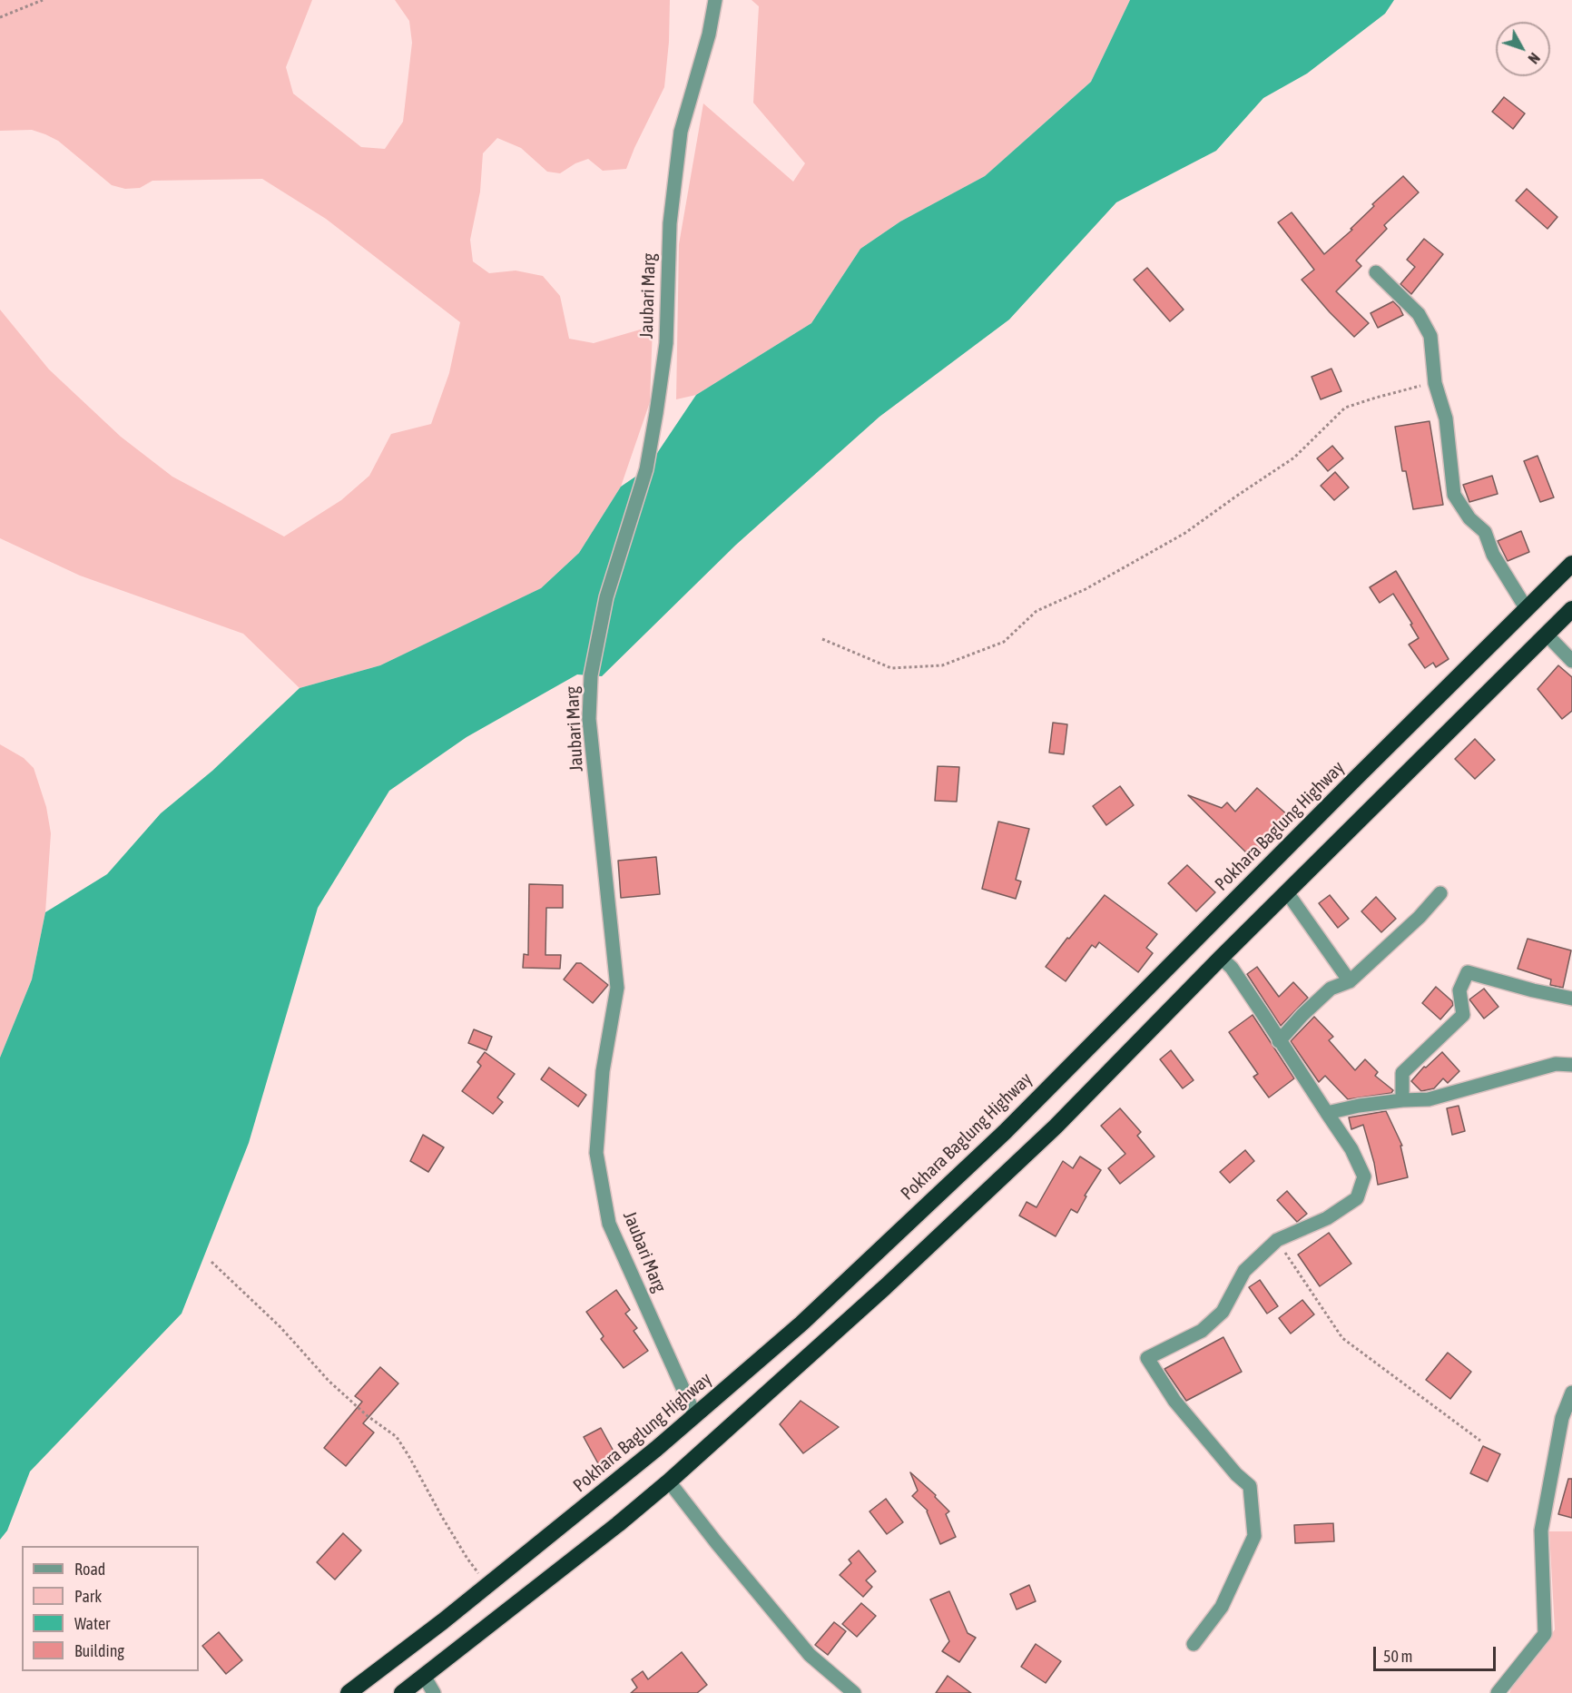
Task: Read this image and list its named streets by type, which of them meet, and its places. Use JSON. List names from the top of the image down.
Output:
{
  "streets": {
    "highway": ["Pokhara Baglung Highway"],
    "street": ["Jaubari Marg"]
  },
  "crossings": [
    ["Jaubari Marg", "Pokhara Baglung Highway"]
  ],
  "legend": [
    "Road",
    "Park",
    "Water",
    "Building"
  ],
  "scale_bar": "50 m",
  "north": "bottom right"
}
